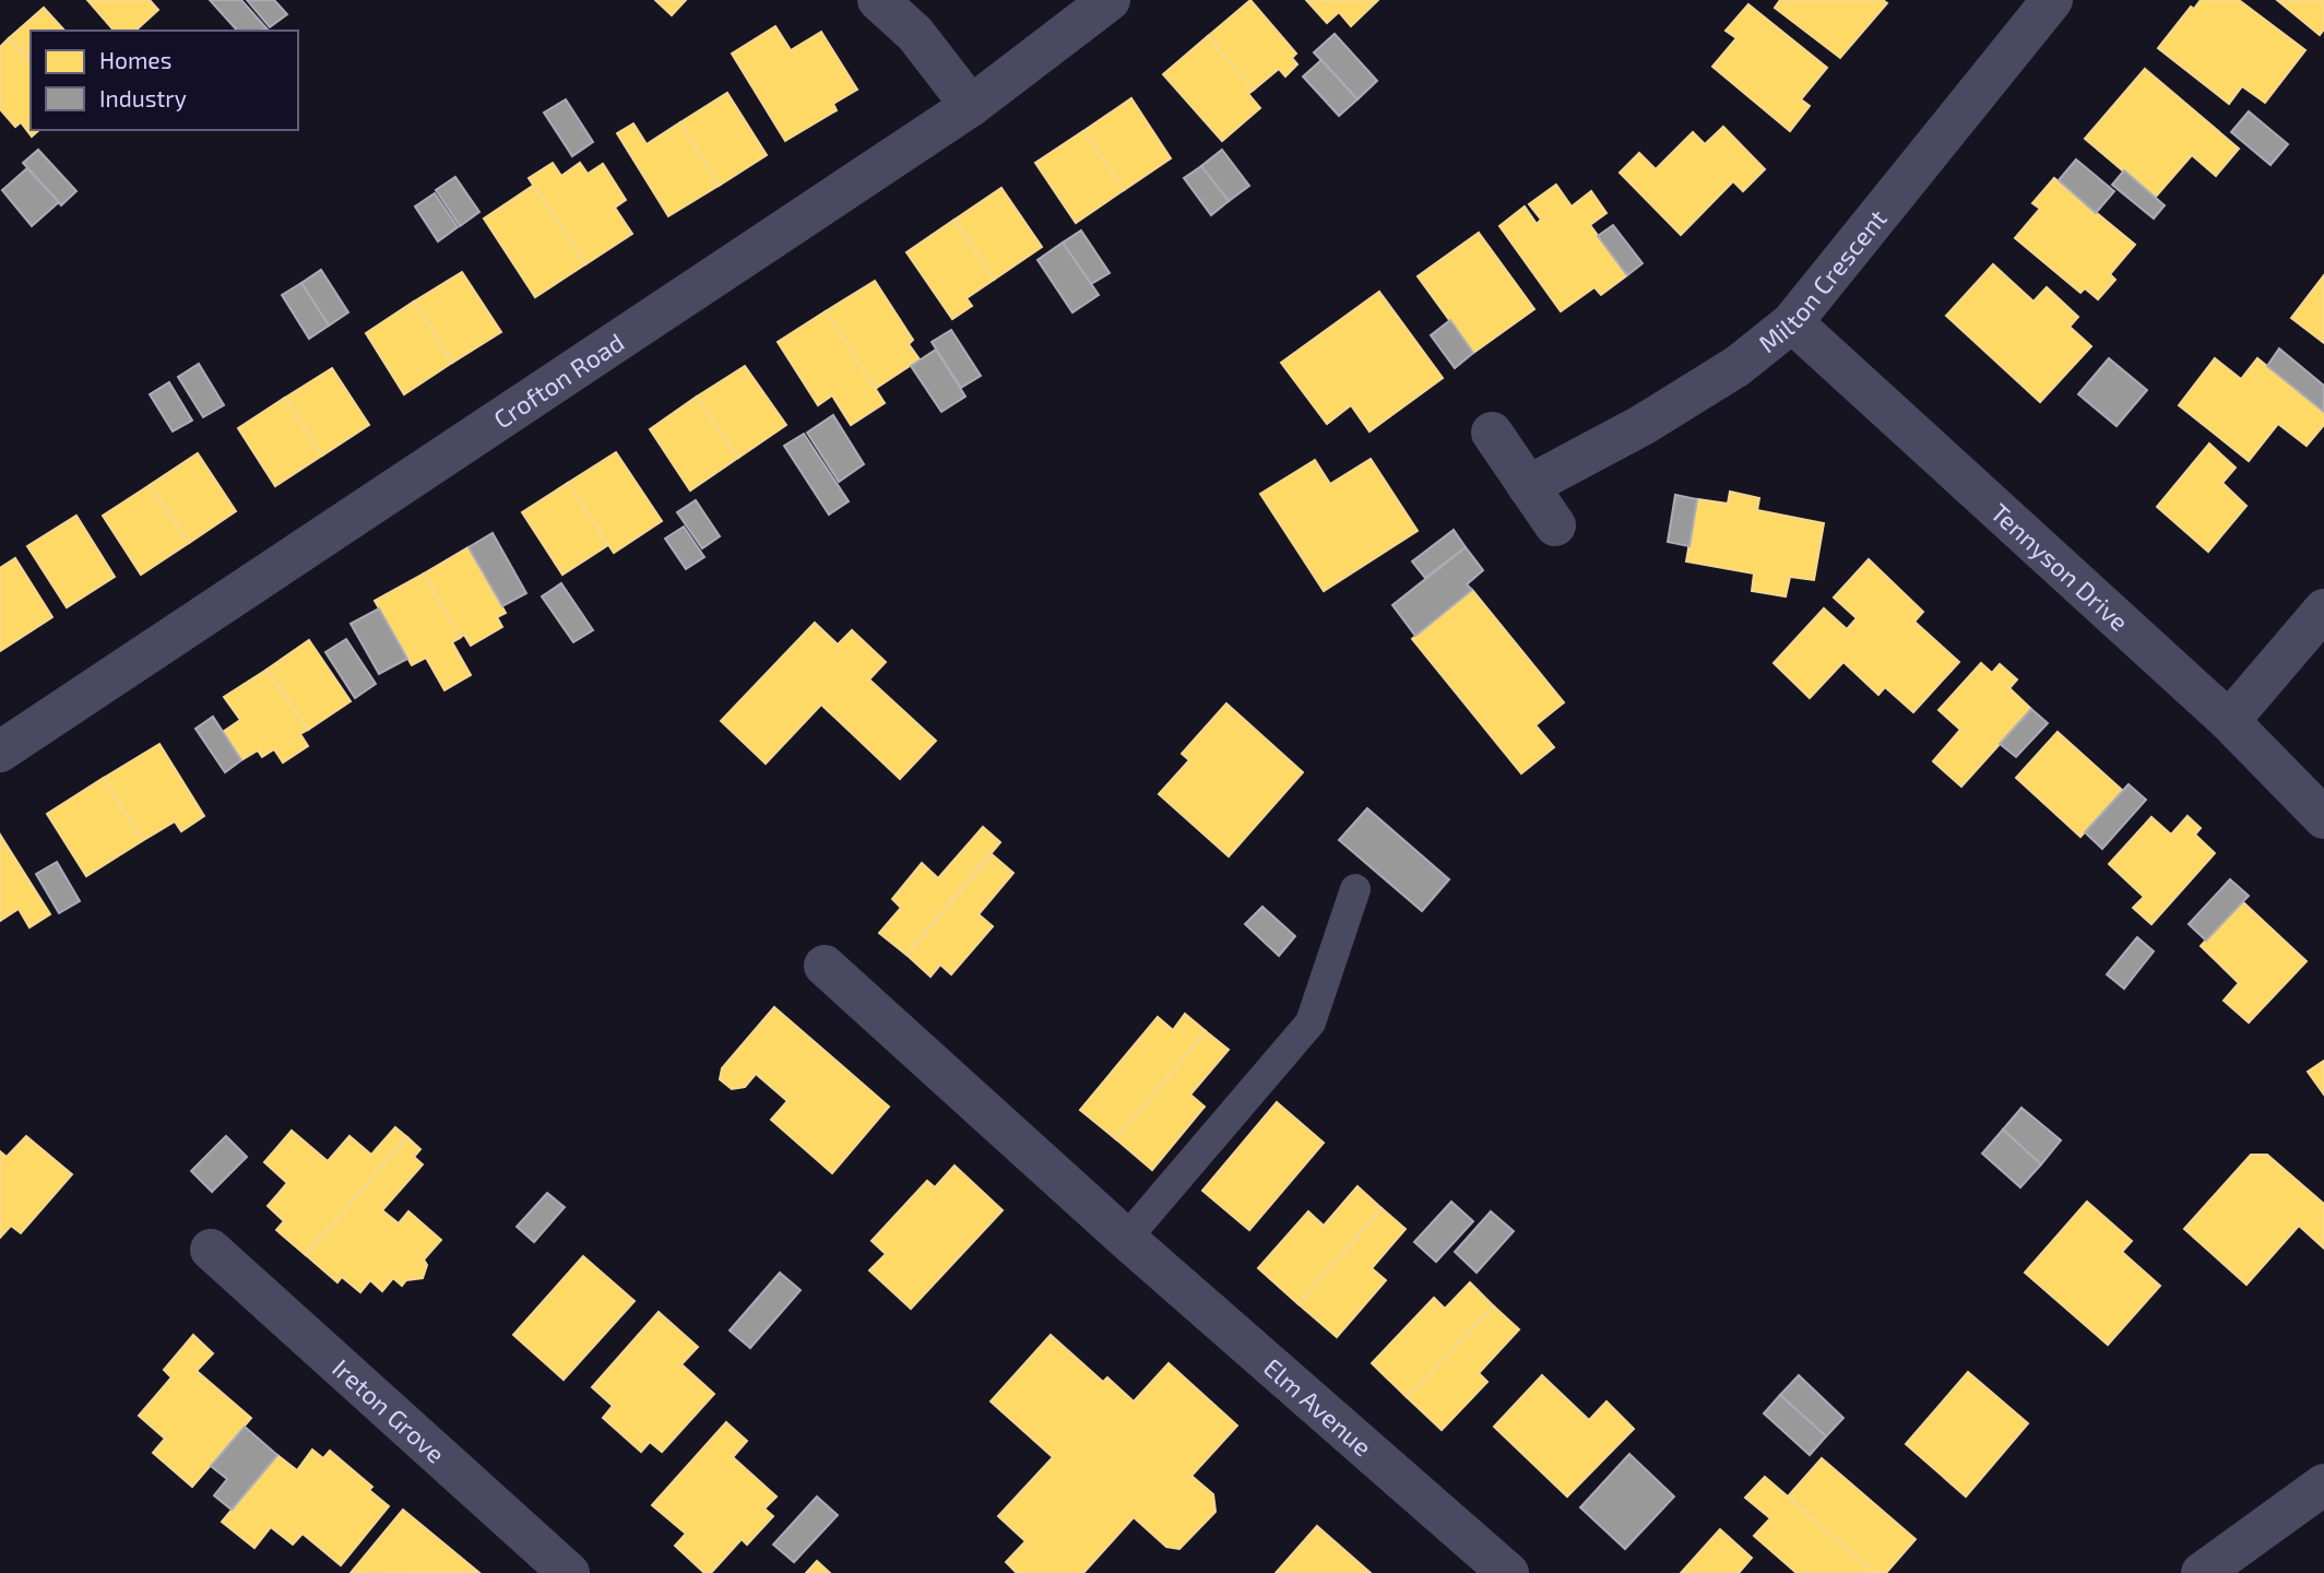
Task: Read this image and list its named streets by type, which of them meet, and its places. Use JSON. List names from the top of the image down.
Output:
{
  "streets": {
    "street": [
      "Milton Crescent",
      "Crofton Road",
      "Tennyson Drive",
      "Elm Avenue",
      "Ireton Grove"
    ]
  },
  "crossings": [
    ["Milton Crescent", "Tennyson Drive"]
  ],
  "legend": ["Homes", "Industry"]
}
